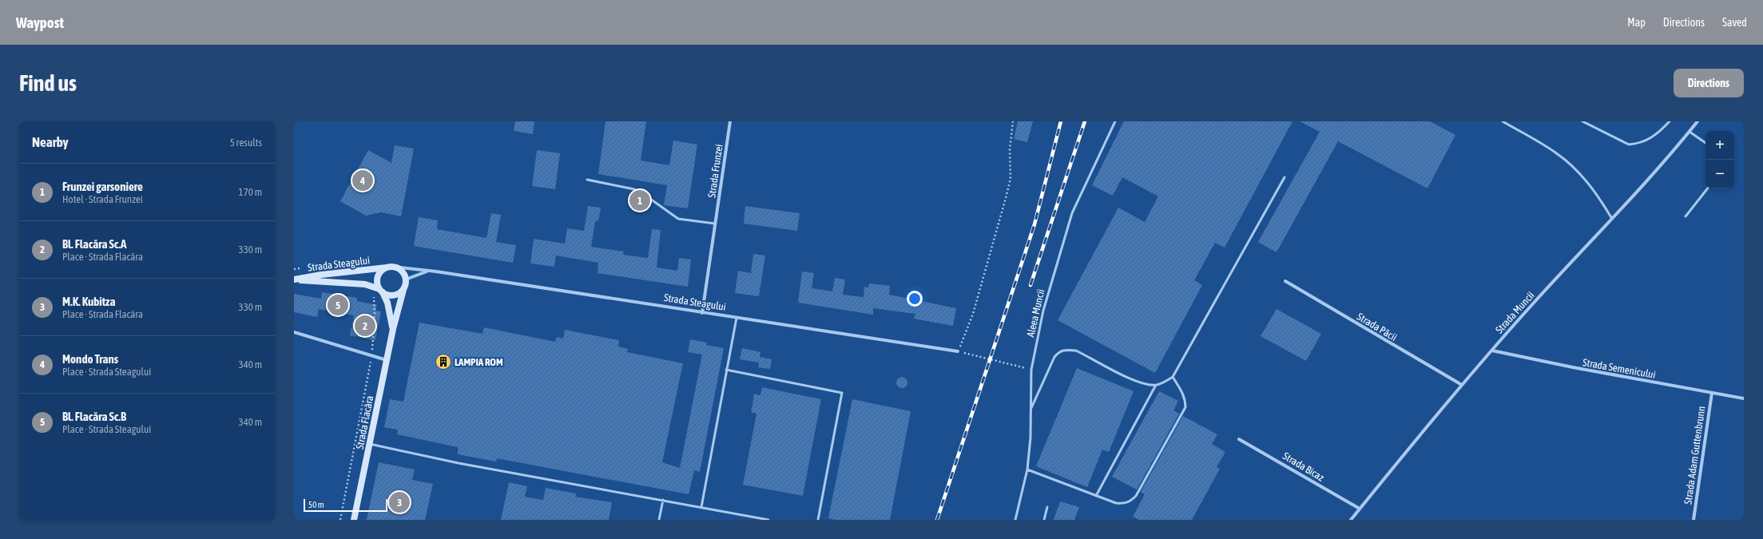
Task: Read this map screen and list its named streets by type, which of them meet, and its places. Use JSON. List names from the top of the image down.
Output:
{
  "streets": {
    "main road": ["Strada Steagului", "Strada Flacăra"],
    "street": [
      "Strada Frunzei",
      "Strada Muncii",
      "Strada Păcii",
      "Strada Semenicului",
      "Strada Adam Guttenbrunn",
      "Strada Bicaz"
    ],
    "lane": ["Aleea Muncii"]
  },
  "crossings": [
    ["Strada Frunzei", "Strada Steagului"],
    ["Strada Steagului", "Strada Flacăra"],
    ["Strada Muncii", "Strada Păcii"],
    ["Strada Muncii", "Strada Semenicului"],
    ["Strada Muncii", "Strada Bicaz"],
    ["Strada Semenicului", "Strada Adam Guttenbrunn"]
  ],
  "places": {
    "building": ["LAMPIA ROM"]
  },
  "scale_bar": "50 m",
  "page": {
    "header": "Waypost",
    "nav": ["Map", "Directions", "Saved"],
    "buttons": "Directions",
    "title": "Find us",
    "heading": ["Nearby", "5 results"],
    "map_buttons": ["+", "−"],
    "list": [
      {
        "mark": "1",
        "name": "Frunzei garsoniere",
        "note": "Hotel · Strada Frunzei",
        "value": "170 m"
      },
      {
        "mark": "2",
        "name": "Bl. Flacăra Sc.A",
        "note": "Place · Strada Flacăra",
        "value": "330 m"
      },
      {
        "mark": "3",
        "name": "M.K. Kubitza",
        "note": "Place · Strada Flacăra",
        "value": "330 m"
      },
      {
        "mark": "4",
        "name": "Mondo Trans",
        "note": "Place · Strada Steagului",
        "value": "340 m"
      },
      {
        "mark": "5",
        "name": "Bl. Flacăra Sc.B",
        "note": "Place · Strada Steagului",
        "value": "340 m"
      }
    ],
    "pins": [
      "4",
      "1",
      "5",
      "2",
      "3"
    ],
    "scale": "50 m"
  }
}
